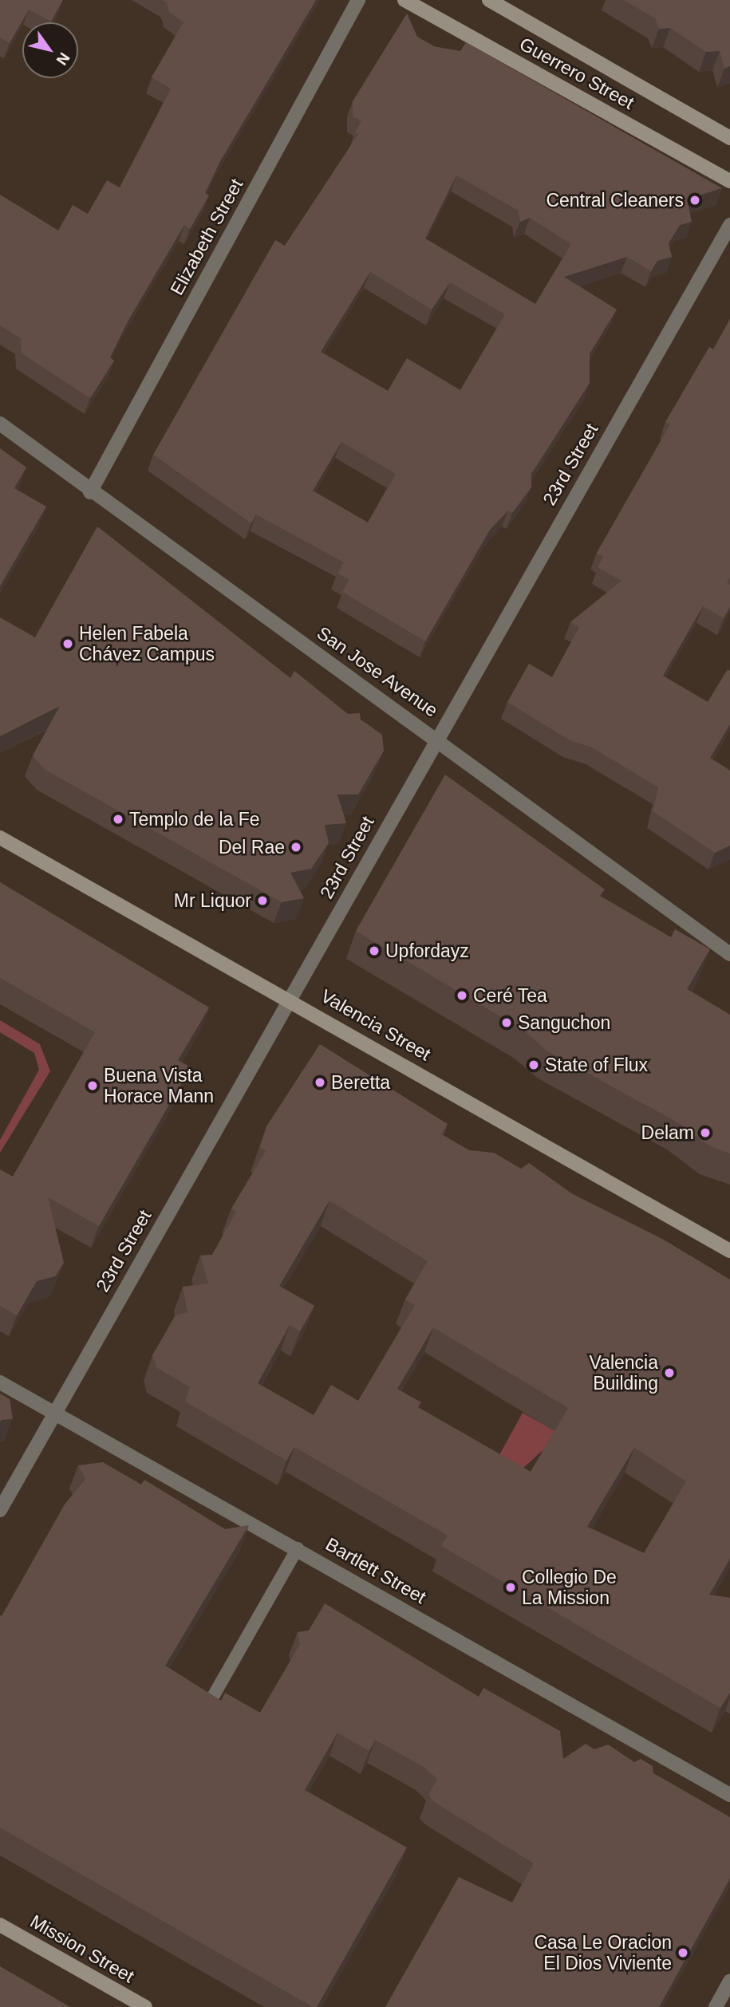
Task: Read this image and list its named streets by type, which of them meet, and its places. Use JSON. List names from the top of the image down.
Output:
{
  "streets": {
    "street": [
      "Guerrero Street",
      "Elizabeth Street",
      "23rd Street",
      "San Jose Avenue",
      "Valencia Street",
      "Bartlett Street",
      "Mission Street"
    ]
  },
  "crossings": [
    ["Elizabeth Street", "San Jose Avenue"],
    ["23rd Street", "San Jose Avenue"],
    ["23rd Street", "Valencia Street"],
    ["23rd Street", "Bartlett Street"]
  ],
  "places": [
    "Central Cleaners",
    "Helen Fabela Chávez Campus",
    "Templo de la Fe",
    "Del Rae",
    "Mr Liquor",
    "Upfordayz",
    "Ceré Tea",
    "Sanguchon",
    "State of Flux",
    "Beretta",
    "Buena Vista Horace Mann",
    "Delam",
    "Valencia Building",
    "Collegio De La Mission",
    "Casa Le Oracion El Dios Viviente"
  ],
  "north": "bottom right"
}
